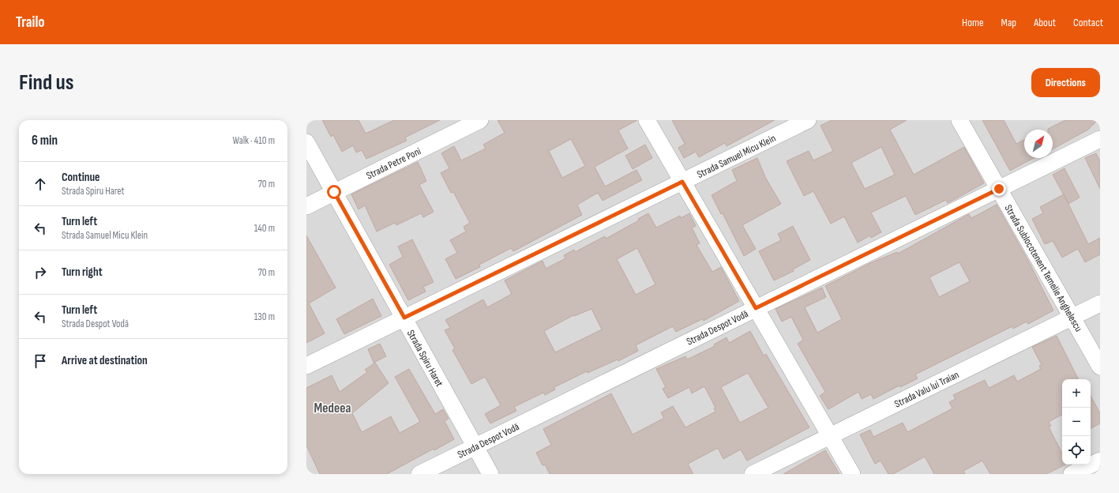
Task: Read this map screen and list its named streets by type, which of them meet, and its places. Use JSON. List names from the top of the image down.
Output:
{
  "streets": {
    "street": [
      "Strada Samuel Micu Klein",
      "Strada Petre Poni",
      "Strada Sublocotenent Temelie Anghelescu",
      "Strada Despot Vodă",
      "Strada Spiru Haret",
      "Strada Valu lui Traian"
    ]
  },
  "crossings": [
    ["Strada Samuel Micu Klein", "Strada Spiru Haret"],
    ["Strada Petre Poni", "Strada Spiru Haret"],
    ["Strada Sublocotenent Temelie Anghelescu", "Strada Despot Vodă"],
    ["Strada Sublocotenent Temelie Anghelescu", "Strada Valu lui Traian"],
    ["Strada Despot Vodă", "Strada Spiru Haret"]
  ],
  "districts": ["Medeea"],
  "north": "top right",
  "page": {
    "header": "Trailo",
    "nav": [
      "Home",
      "Map",
      "About",
      "Contact"
    ],
    "buttons": "Directions",
    "title": "Find us",
    "heading": ["6 min", "Walk · 410 m"],
    "list": [
      ["Continue", "Strada Spiru Haret", "70 m"],
      ["Turn left", "Strada Samuel Micu Klein", "140 m"],
      ["Turn right", "70 m"],
      ["Turn left", "Strada Despot Vodă", "130 m"],
      "Arrive at destination"
    ],
    "map_buttons": ["+", "−"]
  }
}
